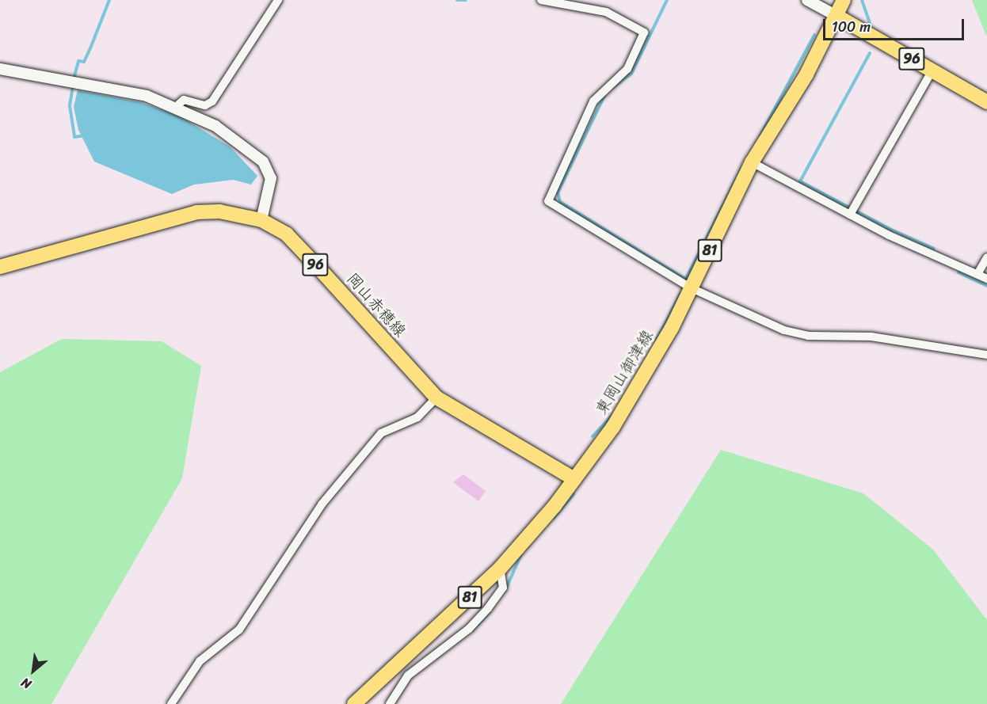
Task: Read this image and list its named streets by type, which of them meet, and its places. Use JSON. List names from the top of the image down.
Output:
{
  "streets": {
    "main road": [
      "96",
      "81",
      "岡山赤穂線",
      "東岡山御津線"
    ]
  },
  "crossings": [
    ["96", "東岡山御津線"],
    ["岡山赤穂線", "東岡山御津線"]
  ],
  "scale_bar": "100 m",
  "north": "bottom left"
}
